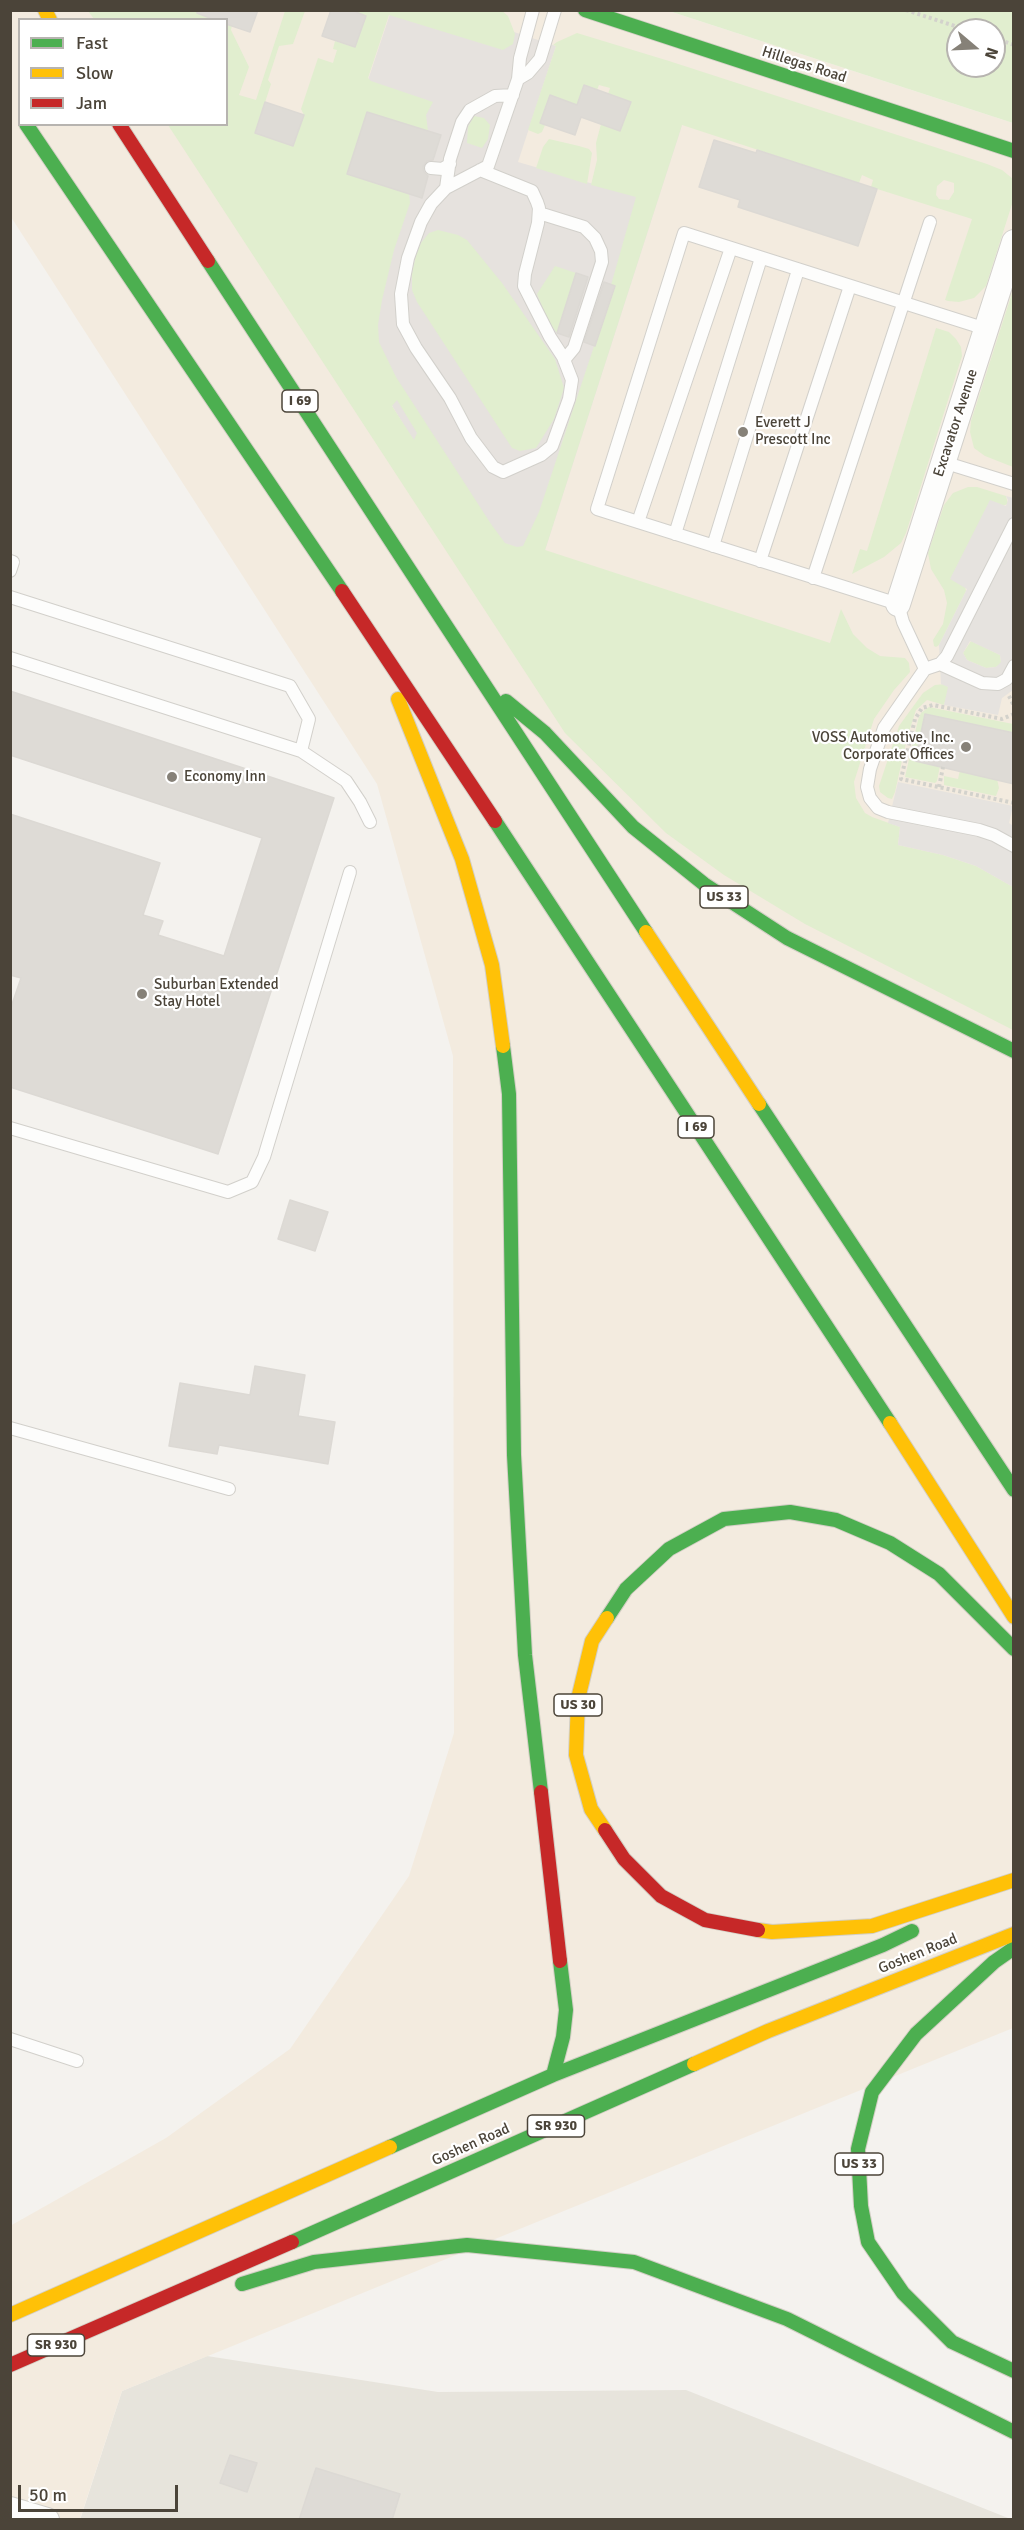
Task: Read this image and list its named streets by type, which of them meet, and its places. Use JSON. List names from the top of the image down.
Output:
{
  "streets": {
    "main road": [
      "Hillegas Road",
      "I 69",
      "US 33",
      "US 30",
      "Goshen Road",
      "SR 930"
    ],
    "street": ["Excavator Avenue"]
  },
  "crossings": [
    ["I 69", "US 33"]
  ],
  "places": [
    "Everett J Prescott Inc",
    "VOSS Automotive, Inc. Corporate Offices",
    "Economy Inn",
    "Suburban Extended Stay Hotel"
  ],
  "legend": ["Fast", "Slow", "Jam"],
  "scale_bar": "50 m",
  "north": "right"
}
